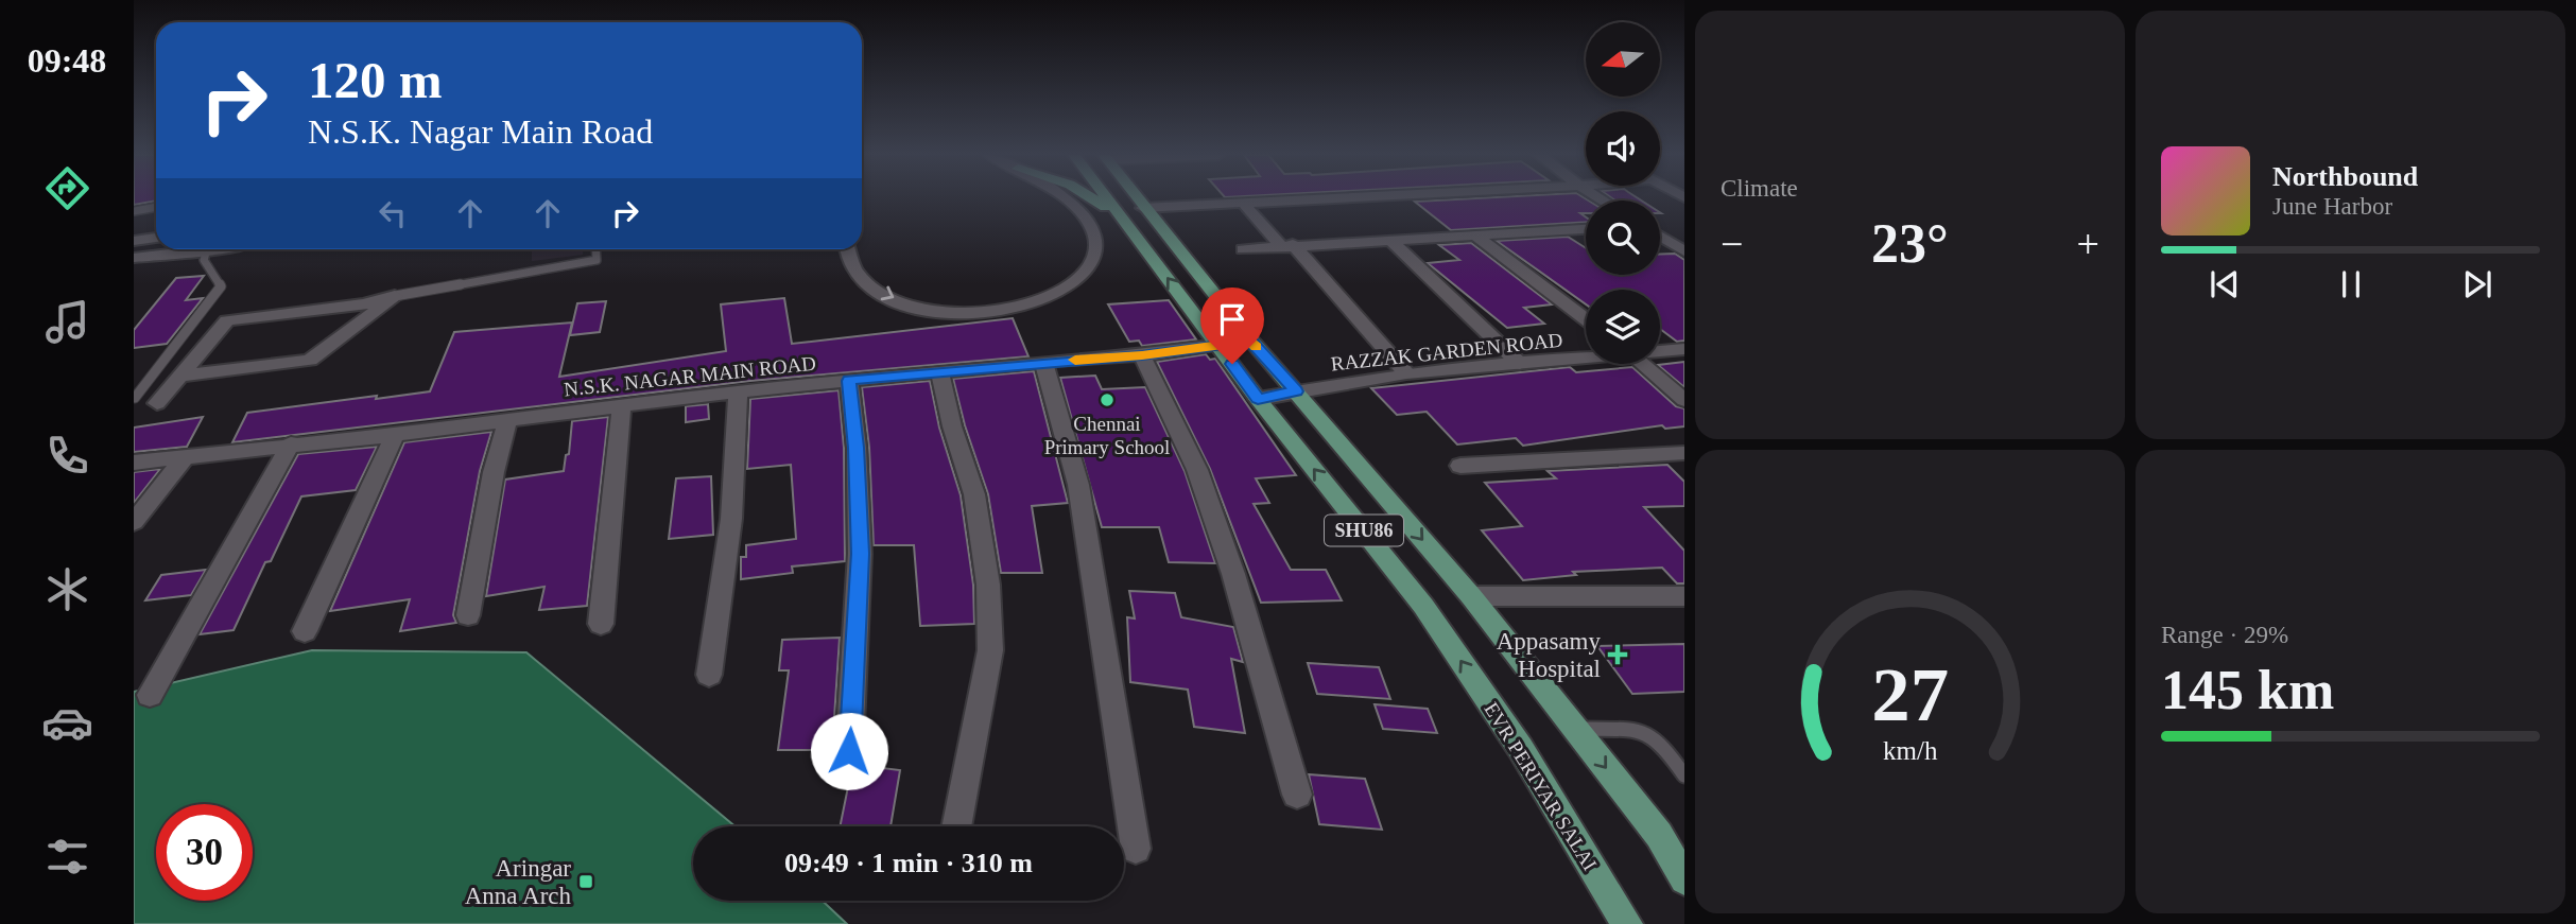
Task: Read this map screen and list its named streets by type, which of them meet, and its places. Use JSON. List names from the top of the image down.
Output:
{
  "streets": {
    "main road": ["SHU86", "EVR PERIYAR SALAI"],
    "street": ["RAZZAK GARDEN ROAD", "N.S.K. NAGAR MAIN ROAD"]
  },
  "crossings": [
    ["RAZZAK GARDEN ROAD", "SHU86"],
    ["RAZZAK GARDEN ROAD", "EVR PERIYAR SALAI"],
    ["N.S.K. NAGAR MAIN ROAD", "SHU86"],
    ["N.S.K. NAGAR MAIN ROAD", "EVR PERIYAR SALAI"]
  ],
  "places": {
    "other": ["Chennai Primary School"],
    "health": ["Appasamy Hospital"],
    "transit": ["Aringar Anna Arch"]
  },
  "north": "left",
  "page": {
    "tabs": "09:48",
    "tile": [
      "Climate",
      ["Range · 29%", "145 km"]
    ],
    "turn": ["120 m", "N.S.K. Nagar Main Road"],
    "song": ["Northbound", "June Harbor"],
    "heat": ["−", "23°", "+"],
    "limit": "30",
    "trip": "09:49 · 1 min · 310 m",
    "gauge": ["27", "km/h"]
  }
}
